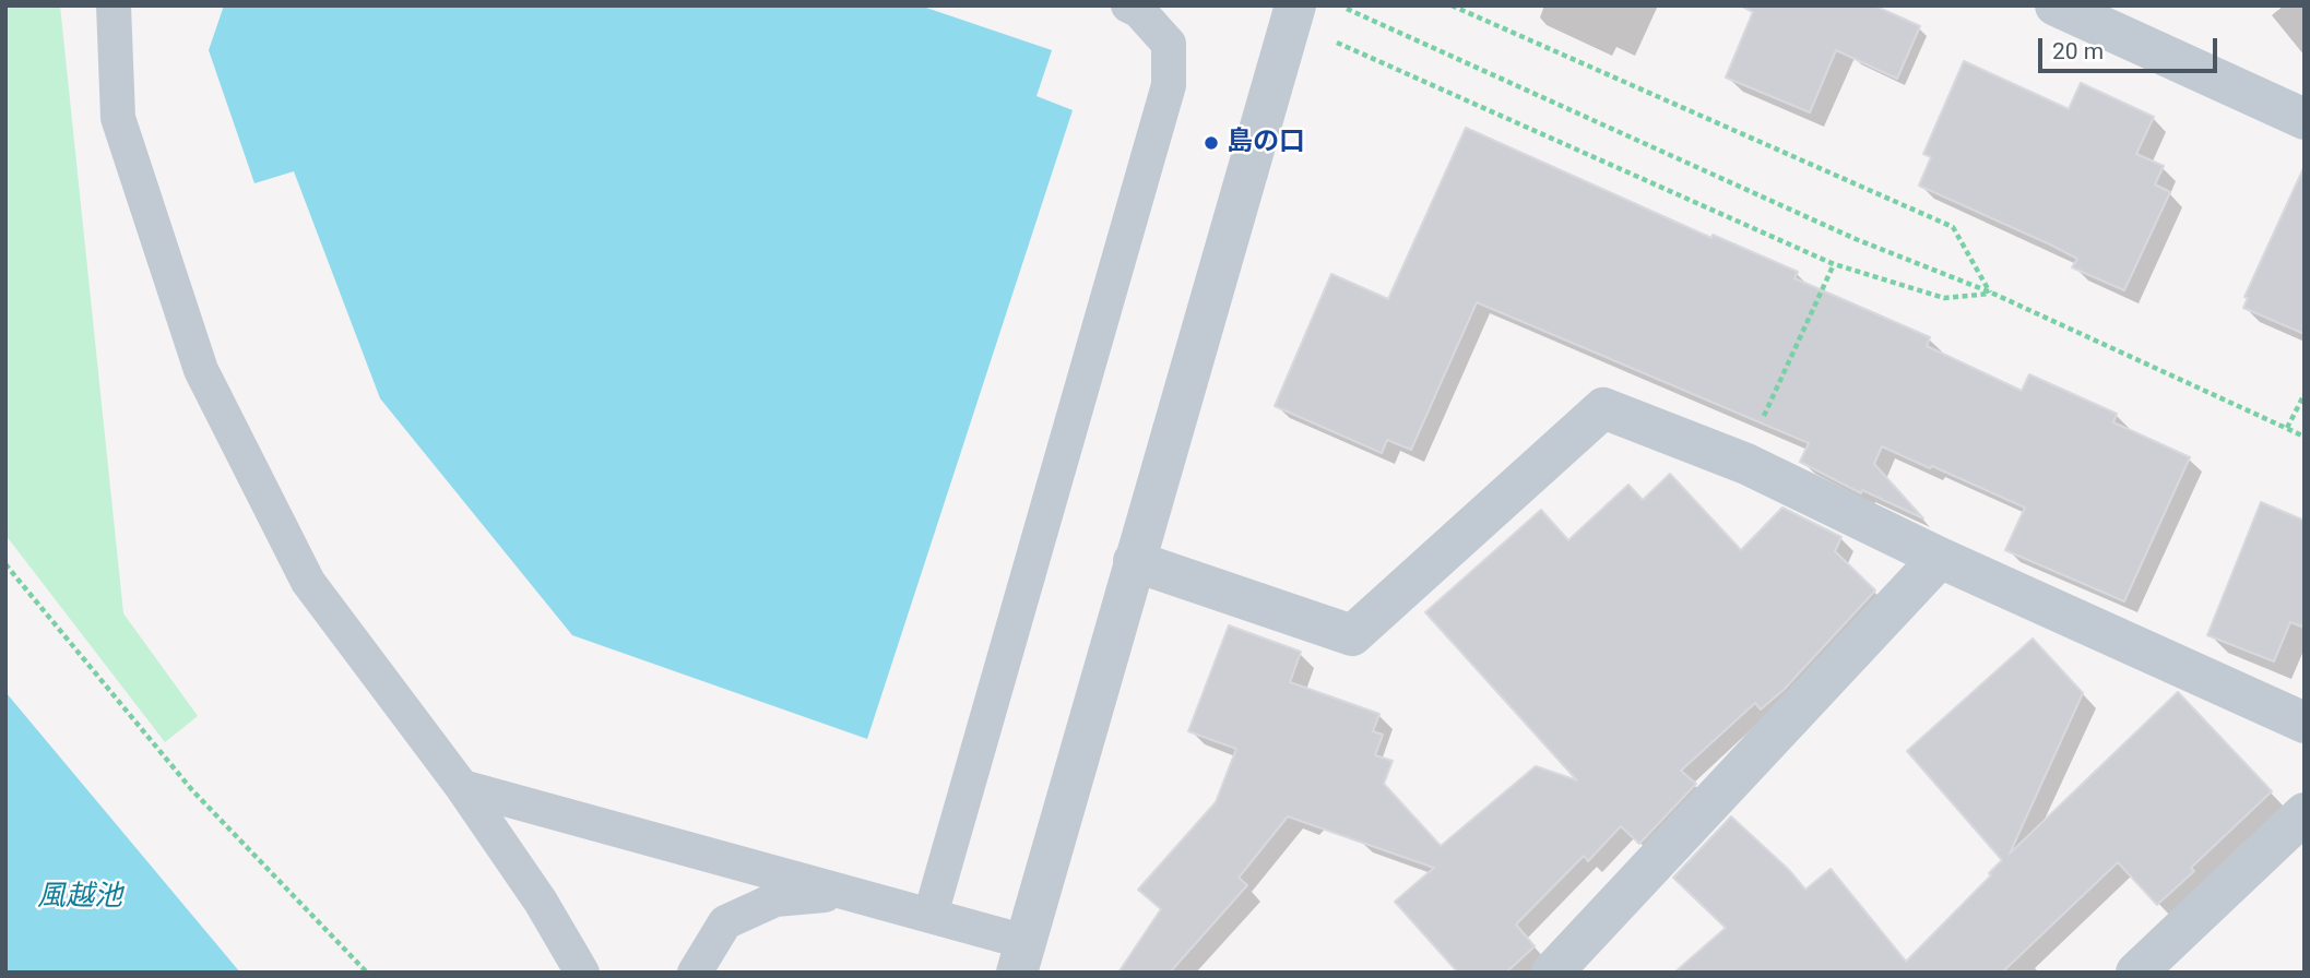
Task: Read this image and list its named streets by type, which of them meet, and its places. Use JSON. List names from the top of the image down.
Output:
{
  "water": ["風越池"],
  "places": ["島の口"],
  "scale_bar": "20 m"
}
